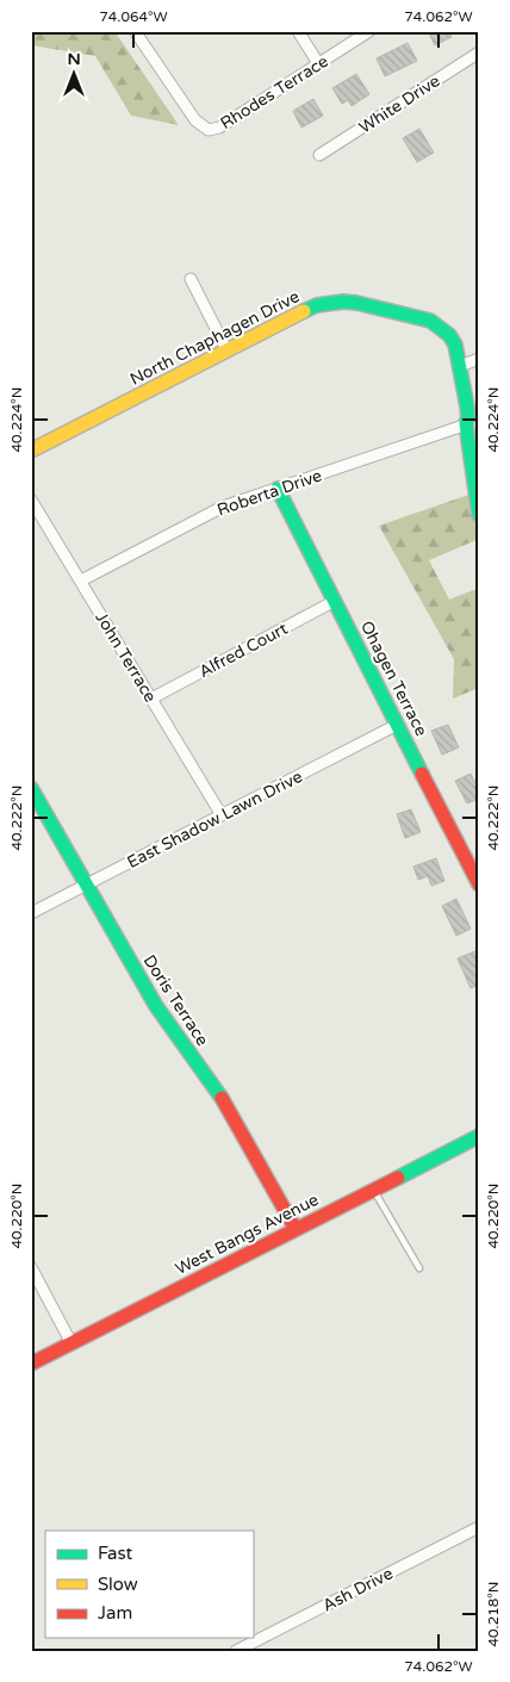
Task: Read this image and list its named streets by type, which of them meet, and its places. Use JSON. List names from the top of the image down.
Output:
{
  "streets": {
    "street": [
      "Rhodes Terrace",
      "White Drive",
      "North Chaphagen Drive",
      "Roberta Drive",
      "Alfred Court",
      "John Terrace",
      "Ohagen Terrace",
      "East Shadow Lawn Drive",
      "Doris Terrace",
      "West Bangs Avenue",
      "Ash Drive"
    ]
  },
  "crossings": [
    ["North Chaphagen Drive", "Roberta Drive"],
    ["Roberta Drive", "John Terrace"],
    ["Roberta Drive", "Ohagen Terrace"],
    ["Alfred Court", "John Terrace"],
    ["Alfred Court", "Ohagen Terrace"],
    ["John Terrace", "East Shadow Lawn Drive"],
    ["Ohagen Terrace", "East Shadow Lawn Drive"],
    ["East Shadow Lawn Drive", "Doris Terrace"],
    ["Doris Terrace", "West Bangs Avenue"]
  ],
  "legend": ["Fast", "Slow", "Jam"],
  "north": "top",
  "coordinates": [
    "74.064°W",
    "74.062°W",
    "40.224°N",
    "40.222°N",
    "40.220°N",
    "40.218°N"
  ]
}
